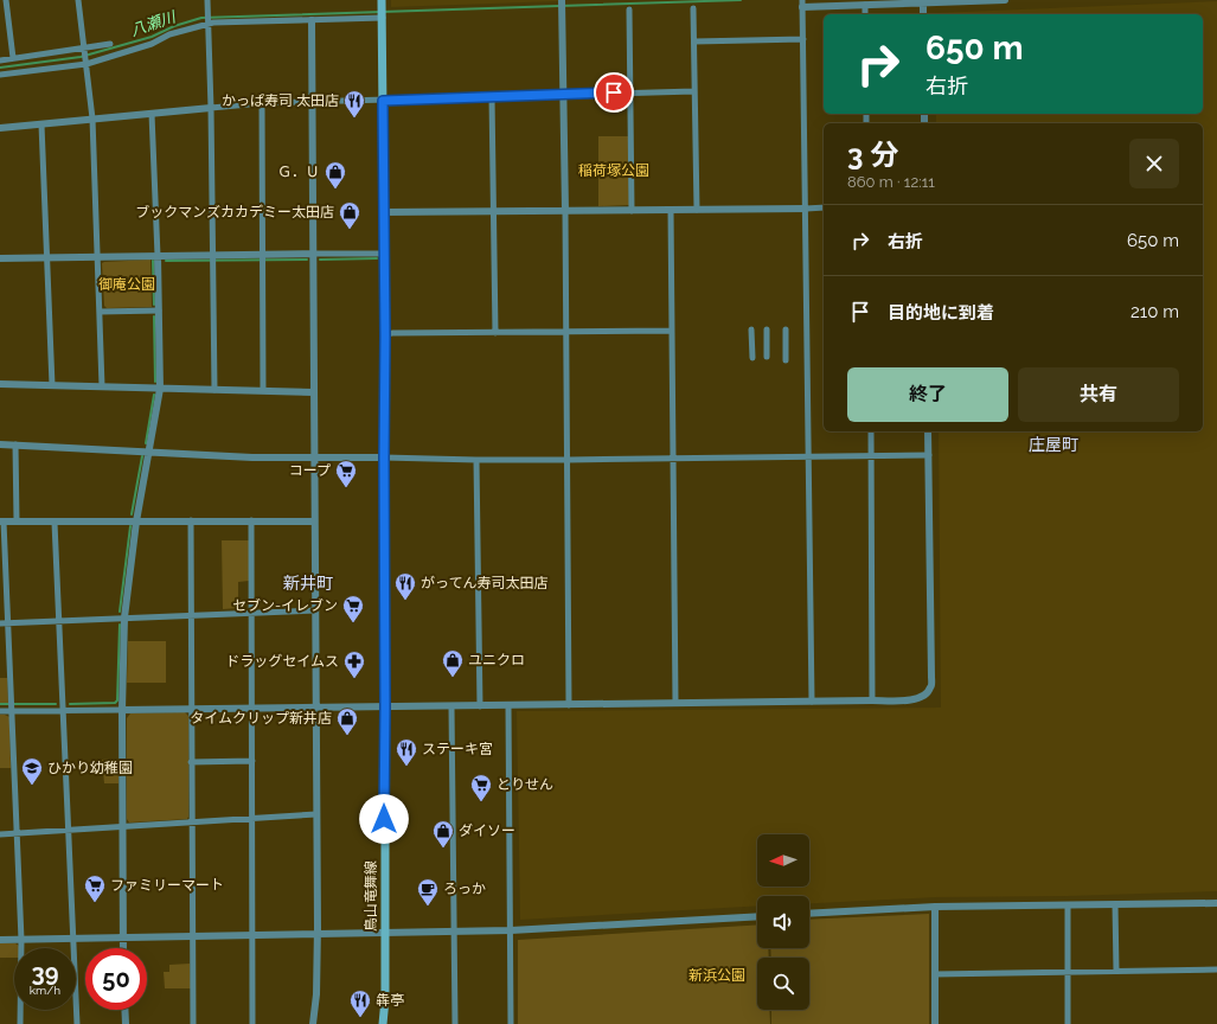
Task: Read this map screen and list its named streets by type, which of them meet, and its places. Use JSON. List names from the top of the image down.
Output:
{
  "streets": {
    "main road": ["鳥山竜舞線"]
  },
  "districts": ["庄屋町", "新井町"],
  "water": ["八瀬川"],
  "parks": ["稲荷塚公園", "御庵公園", "新浜公園"],
  "places": {
    "restaurant": [
      "かっぱ寿司 太田店",
      "がってん寿司太田店",
      "ステーキ宮",
      "犇亭"
    ],
    "shop": [
      "Ｇ．Ｕ",
      "ブックマンズカカデミー太田店",
      "ユニクロ",
      "タイムクリップ新井店",
      "ダイソー"
    ],
    "supermarket": [
      "コープ",
      "セブン-イレブン",
      "とりせん",
      "ファミリーマート"
    ],
    "pharmacy": ["ドラッグセイムス"],
    "school or university": ["ひかり幼稚園"],
    "cafe": ["ろっか"]
  },
  "north": "left",
  "page": {
    "turn": ["650 m", "右折"],
    "heading": ["3 分", "860 m · 12:11"],
    "list": [
      {
        "name": "右折",
        "value": "650 m"
      },
      {
        "name": "目的地に到着",
        "value": "210 m"
      }
    ],
    "buttons": ["終了", "共有"],
    "speed": "39 km/h",
    "limit": "50"
  }
}
